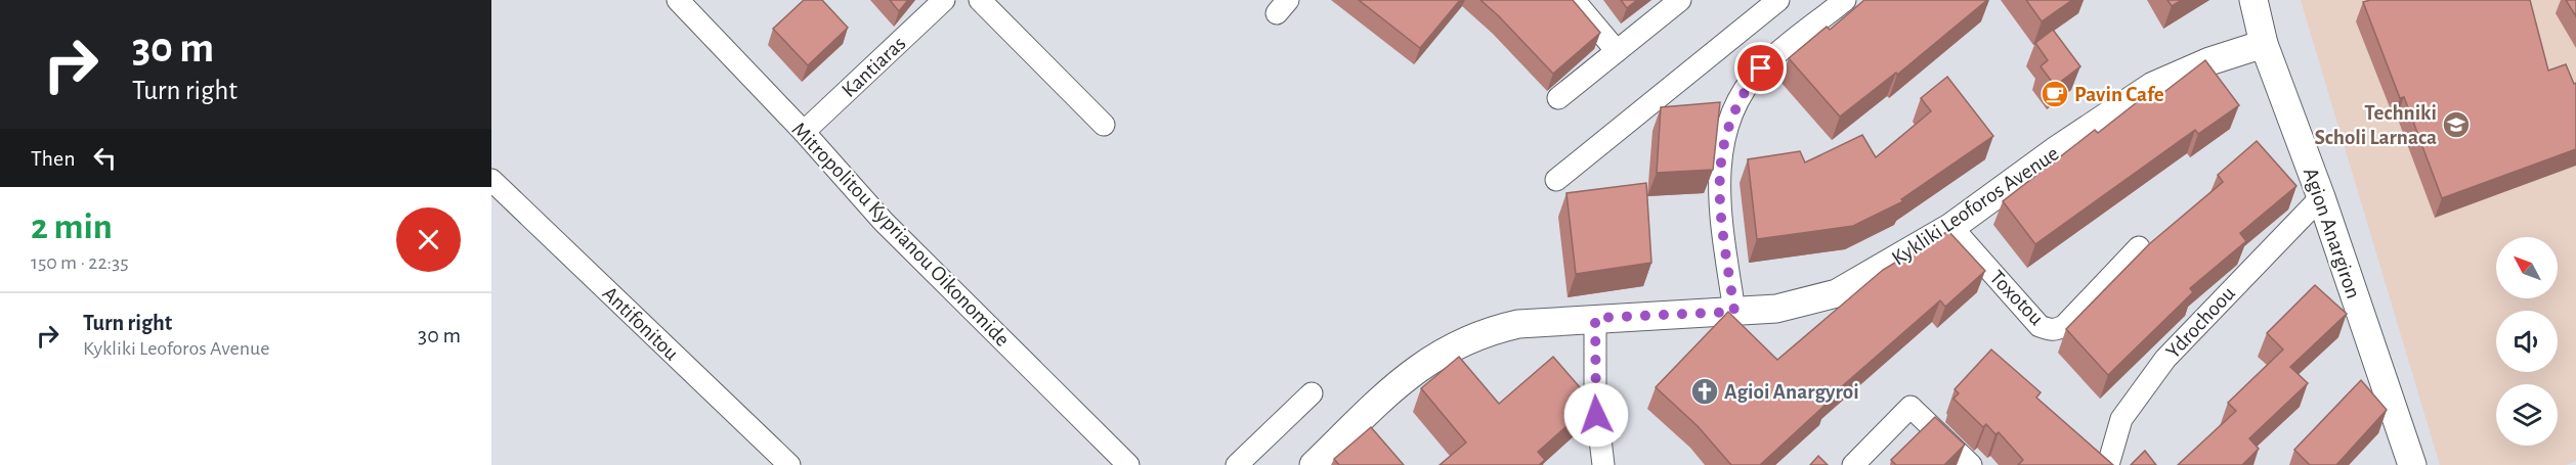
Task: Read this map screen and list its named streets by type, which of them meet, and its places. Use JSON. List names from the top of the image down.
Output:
{
  "streets": {
    "street": [
      "Kantiaras",
      "Kykliki Leoforos Avenue",
      "Agion Anargiron",
      "Mitropolitou Kyprianou Oikonomide",
      "Toxotou",
      "Ydrochoou",
      "Antifonitou"
    ]
  },
  "crossings": [
    ["Kantiaras", "Mitropolitou Kyprianou Oikonomide"],
    ["Kykliki Leoforos Avenue", "Agion Anargiron"],
    ["Kykliki Leoforos Avenue", "Toxotou"],
    ["Agion Anargiron", "Ydrochoou"]
  ],
  "places": {
    "cafe": ["Pavin Cafe"],
    "school or university": ["Techniki Scholi Larnaca"],
    "church": ["Agioi Anargyroi"]
  },
  "north": "top left",
  "page": {
    "turn": ["30 m", "Turn right"],
    "then": "Then",
    "heading": ["2 min", "150 m · 22:35"],
    "list": [
      {
        "name": "Turn right",
        "note": "Kykliki Leoforos Avenue",
        "value": "30 m"
      }
    ]
  }
}
